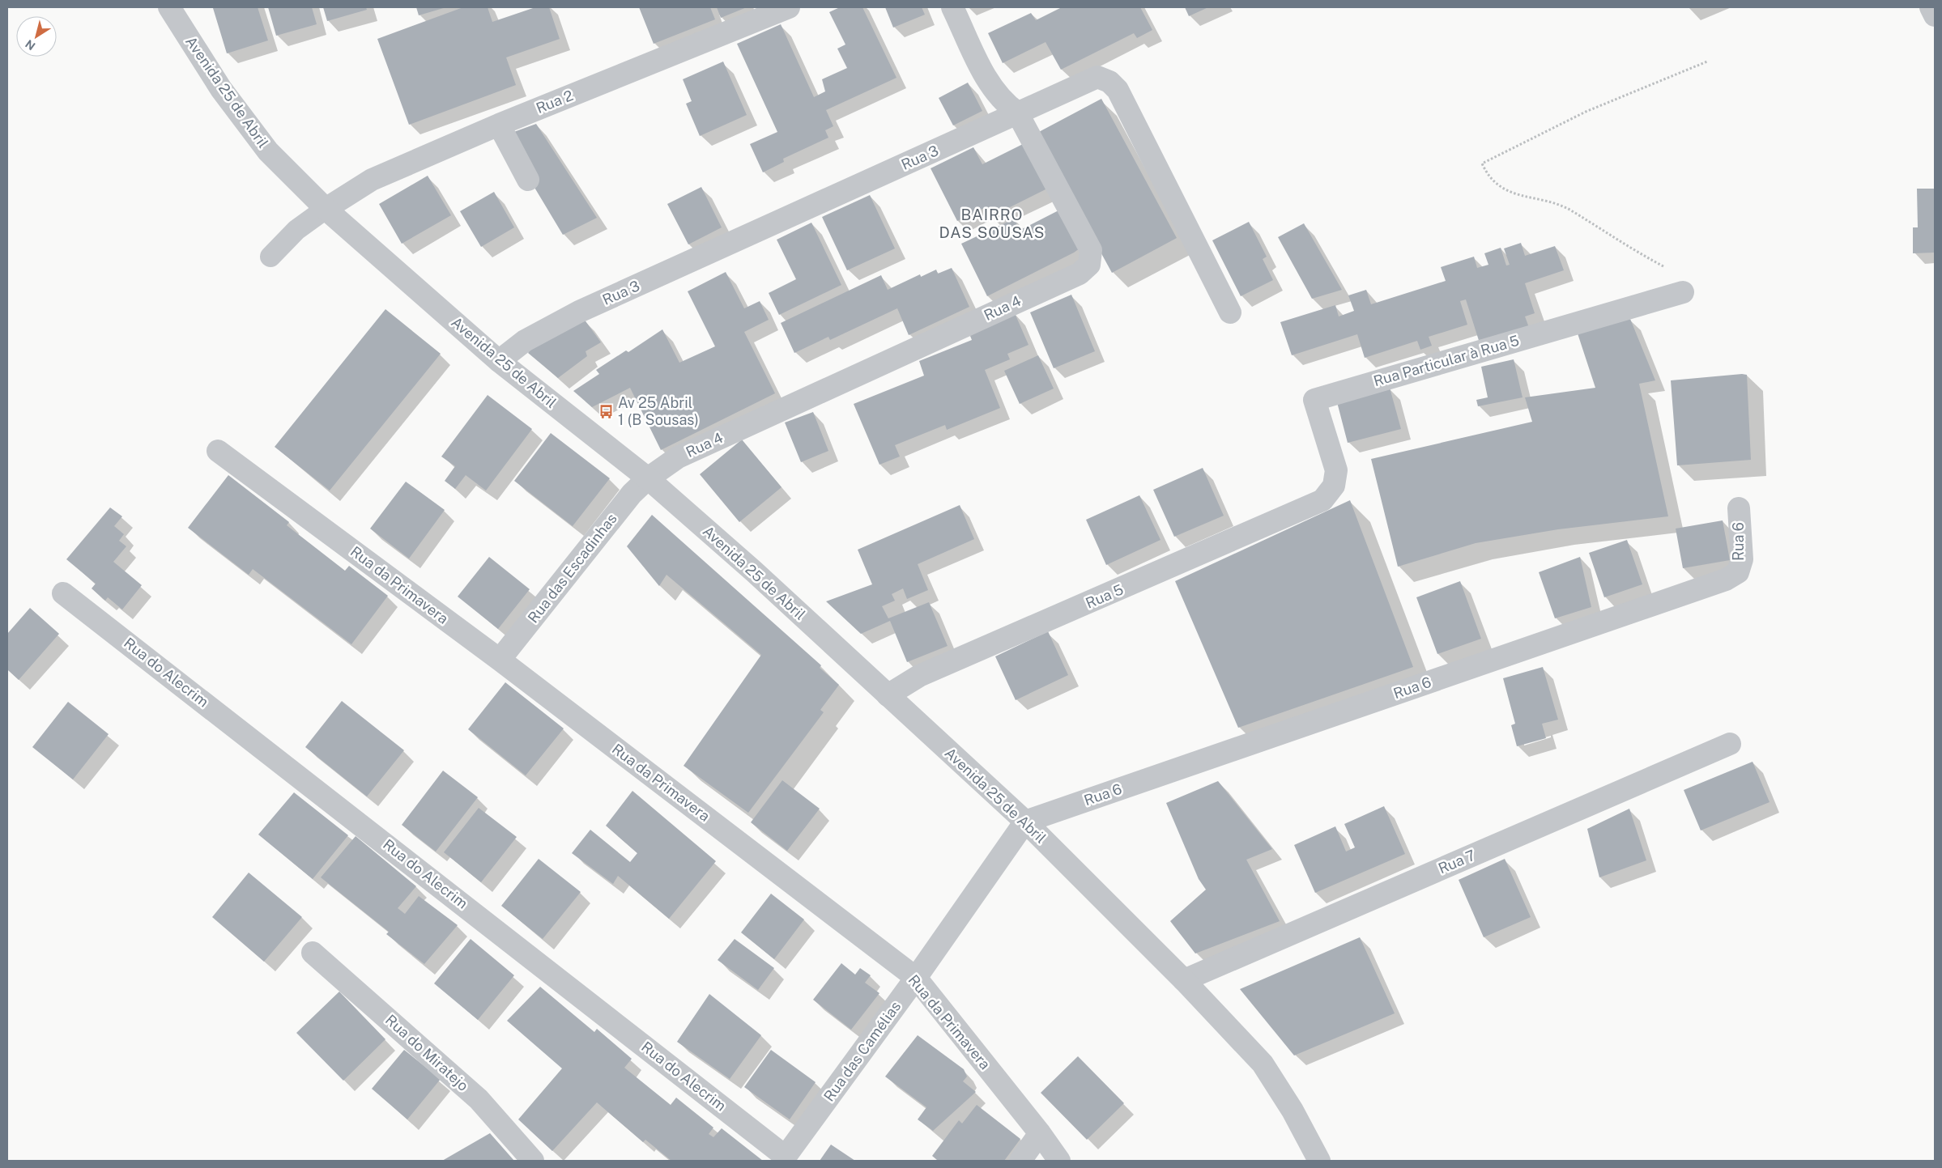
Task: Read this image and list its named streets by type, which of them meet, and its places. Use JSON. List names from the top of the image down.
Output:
{
  "streets": {
    "street": [
      "Avenida 25 de Abril",
      "Rua 2",
      "Rua 3",
      "Rua 4",
      "Rua Particular à Rua 5",
      "Rua 6",
      "Rua das Escadinhas",
      "Rua da Primavera",
      "Rua 5",
      "Rua do Alecrim",
      "Rua 7",
      "Rua das Camélias",
      "Rua do Miratejo"
    ]
  },
  "crossings": [
    ["Avenida 25 de Abril", "Rua 2"],
    ["Avenida 25 de Abril", "Rua 3"],
    ["Avenida 25 de Abril", "Rua 4"],
    ["Avenida 25 de Abril", "Rua 6"],
    ["Avenida 25 de Abril", "Rua das Escadinhas"],
    ["Avenida 25 de Abril", "Rua 5"],
    ["Avenida 25 de Abril", "Rua 7"],
    ["Avenida 25 de Abril", "Rua das Camélias"],
    ["Rua 3", "Rua 4"],
    ["Rua 4", "Rua das Escadinhas"],
    ["Rua Particular à Rua 5", "Rua 5"],
    ["Rua 6", "Rua das Camélias"],
    ["Rua das Escadinhas", "Rua da Primavera"],
    ["Rua da Primavera", "Rua das Camélias"],
    ["Rua do Alecrim", "Rua das Camélias"]
  ],
  "districts": ["BAIRRO DAS SOUSAS"],
  "places": {
    "bus stop": ["Av 25 Abril 1 (B Sousas)"]
  },
  "north": "bottom left"
}
